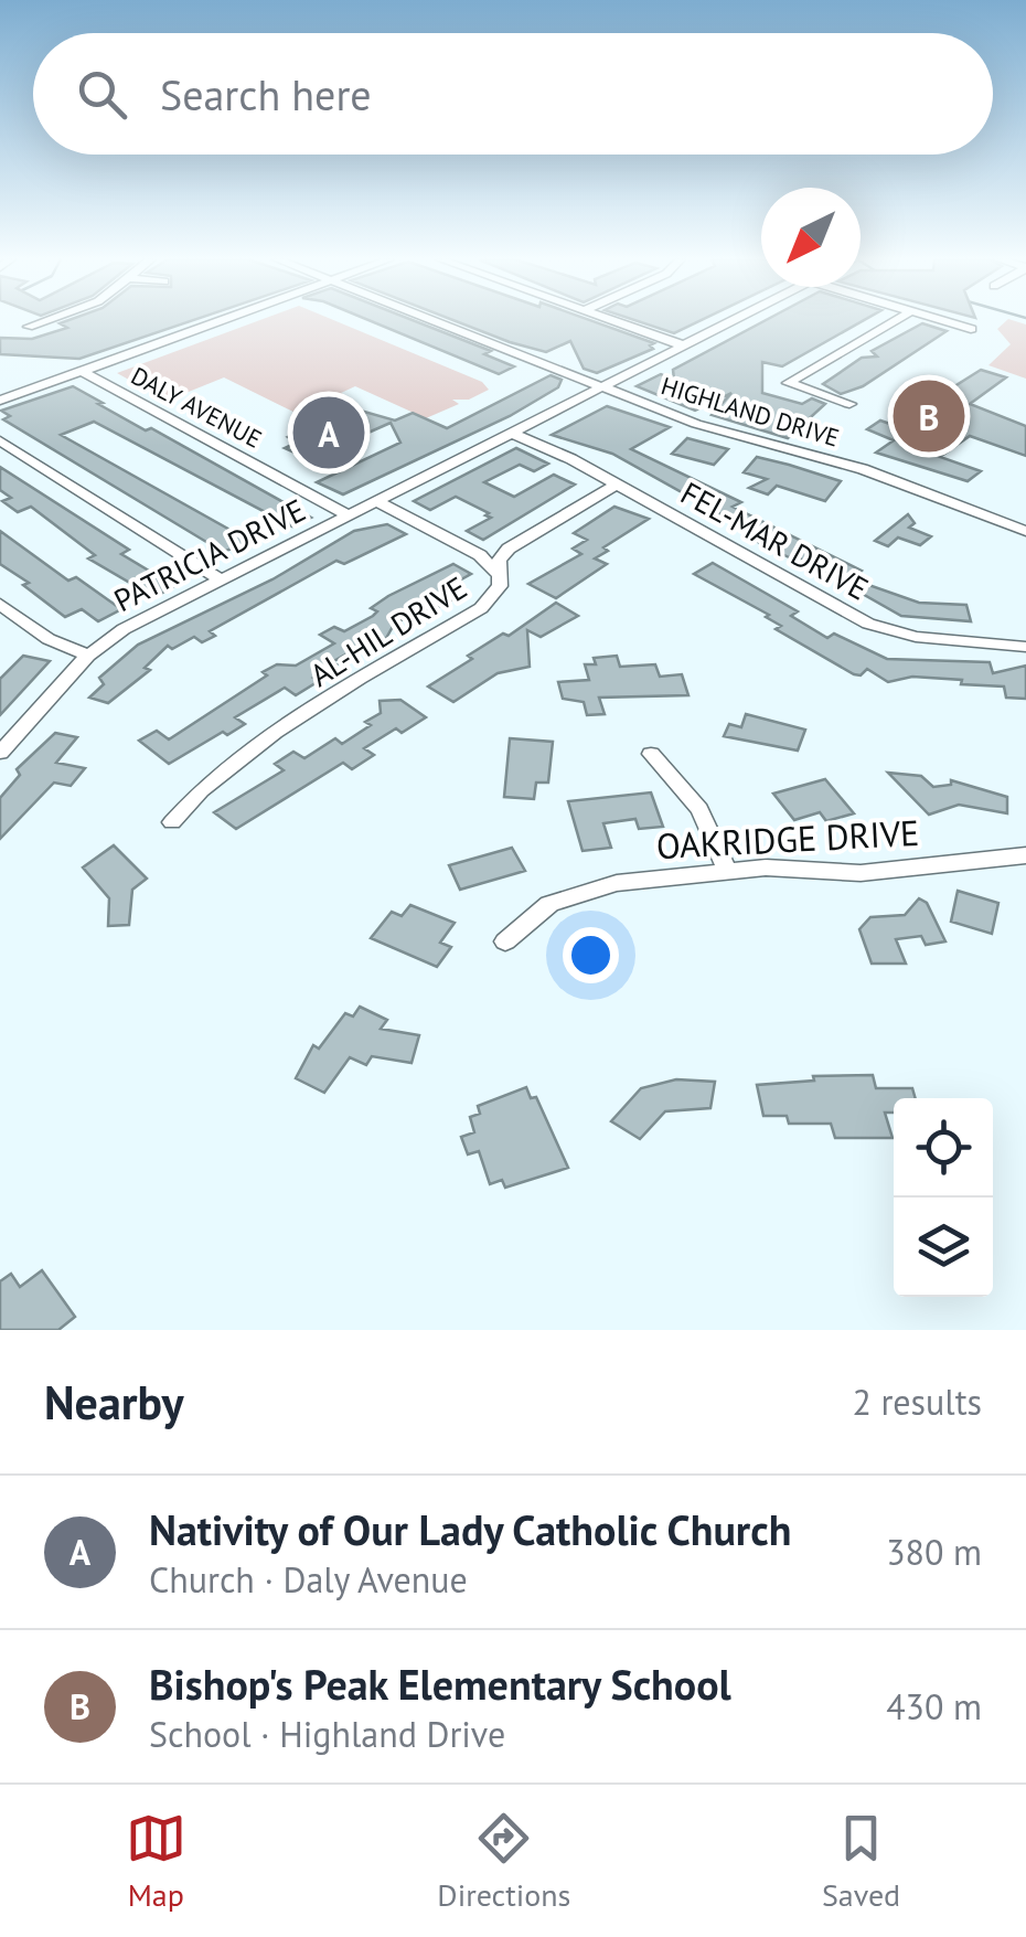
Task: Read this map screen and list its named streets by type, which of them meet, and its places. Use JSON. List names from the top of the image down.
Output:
{
  "streets": {
    "street": [
      "DALY AVENUE",
      "HIGHLAND DRIVE",
      "FEL-MAR DRIVE",
      "PATRICIA DRIVE",
      "AL-HIL DRIVE",
      "OAKRIDGE DRIVE"
    ]
  },
  "crossings": [
    ["DALY AVENUE", "PATRICIA DRIVE"],
    ["HIGHLAND DRIVE", "PATRICIA DRIVE"],
    ["FEL-MAR DRIVE", "PATRICIA DRIVE"],
    ["FEL-MAR DRIVE", "AL-HIL DRIVE"]
  ],
  "north": "bottom left",
  "page": {
    "search": "Search here",
    "pins": ["B", "A"],
    "heading": ["Nearby", "2 results"],
    "list": [
      {
        "mark": "A",
        "name": "Nativity of Our Lady Catholic Church",
        "note": "Church · Daly Avenue",
        "value": "380 m"
      },
      {
        "mark": "B",
        "name": "Bishop's Peak Elementary School",
        "note": "School · Highland Drive",
        "value": "430 m"
      }
    ],
    "nav": ["Map", "Directions", "Saved"]
  }
}
